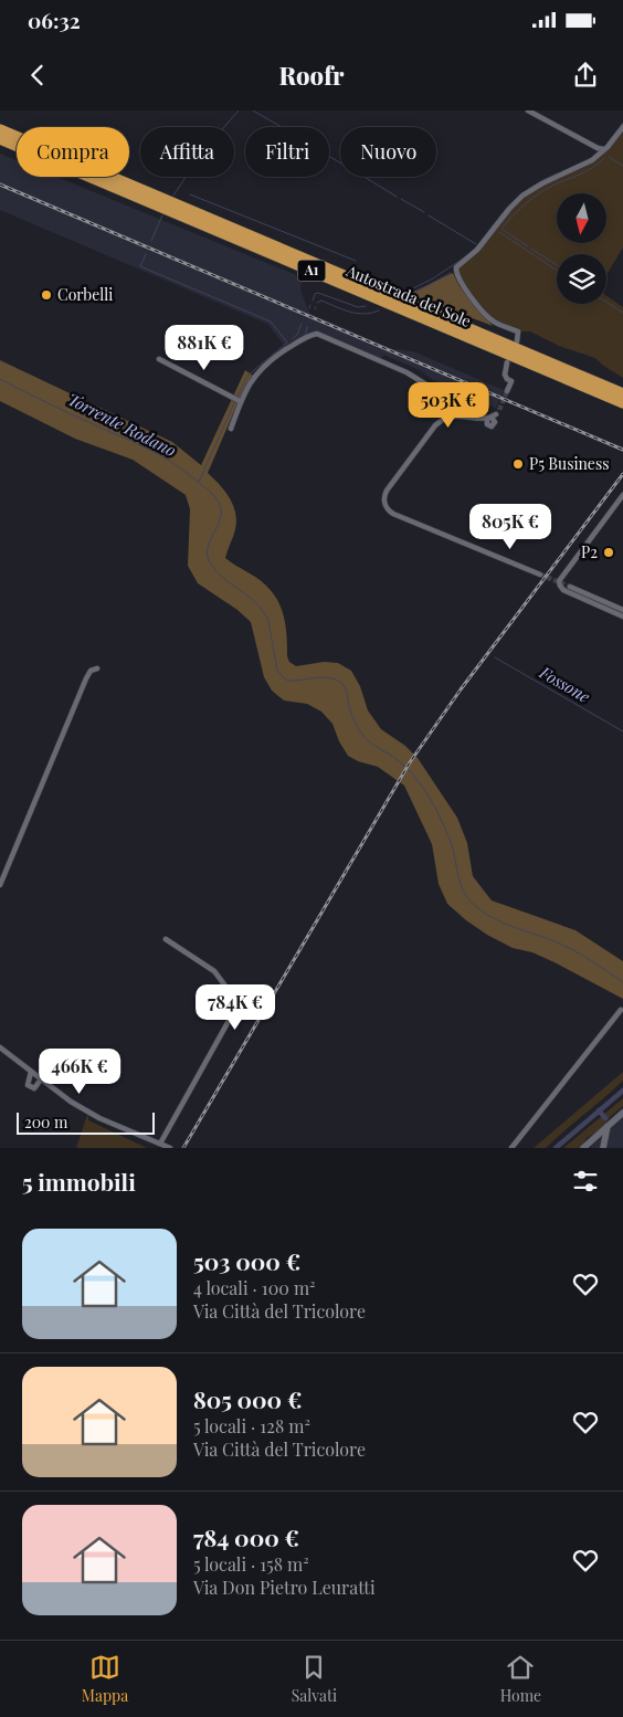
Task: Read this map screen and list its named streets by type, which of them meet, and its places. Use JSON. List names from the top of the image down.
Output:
{
  "streets": {
    "highway": ["A1", "Autostrada del Sole"]
  },
  "water": ["Torrente Rodano", "Fossone"],
  "places": ["Corbelli", "P5 Business", "P2"],
  "scale_bar": "200 m",
  "north": "bottom",
  "page": {
    "status": "06:32",
    "header": "Roofr",
    "chip": [
      "Compra",
      "Affitta",
      "Filtri",
      "Nuovo"
    ],
    "price": [
      "881K €",
      "503K €",
      "805K €",
      "784K €",
      "466K €"
    ],
    "scale": "200 m",
    "heading": "5 immobili",
    "list": [
      {
        "name": "503 000 €",
        "note": "4 locali · 100 m² · Via Città del Tricolore"
      },
      {
        "name": "805 000 €",
        "note": "5 locali · 128 m² · Via Città del Tricolore"
      },
      {
        "name": "784 000 €",
        "note": "5 locali · 158 m² · Via Don Pietro Leuratti"
      }
    ],
    "tabs": ["Mappa", "Salvati", "Home"]
  }
}
